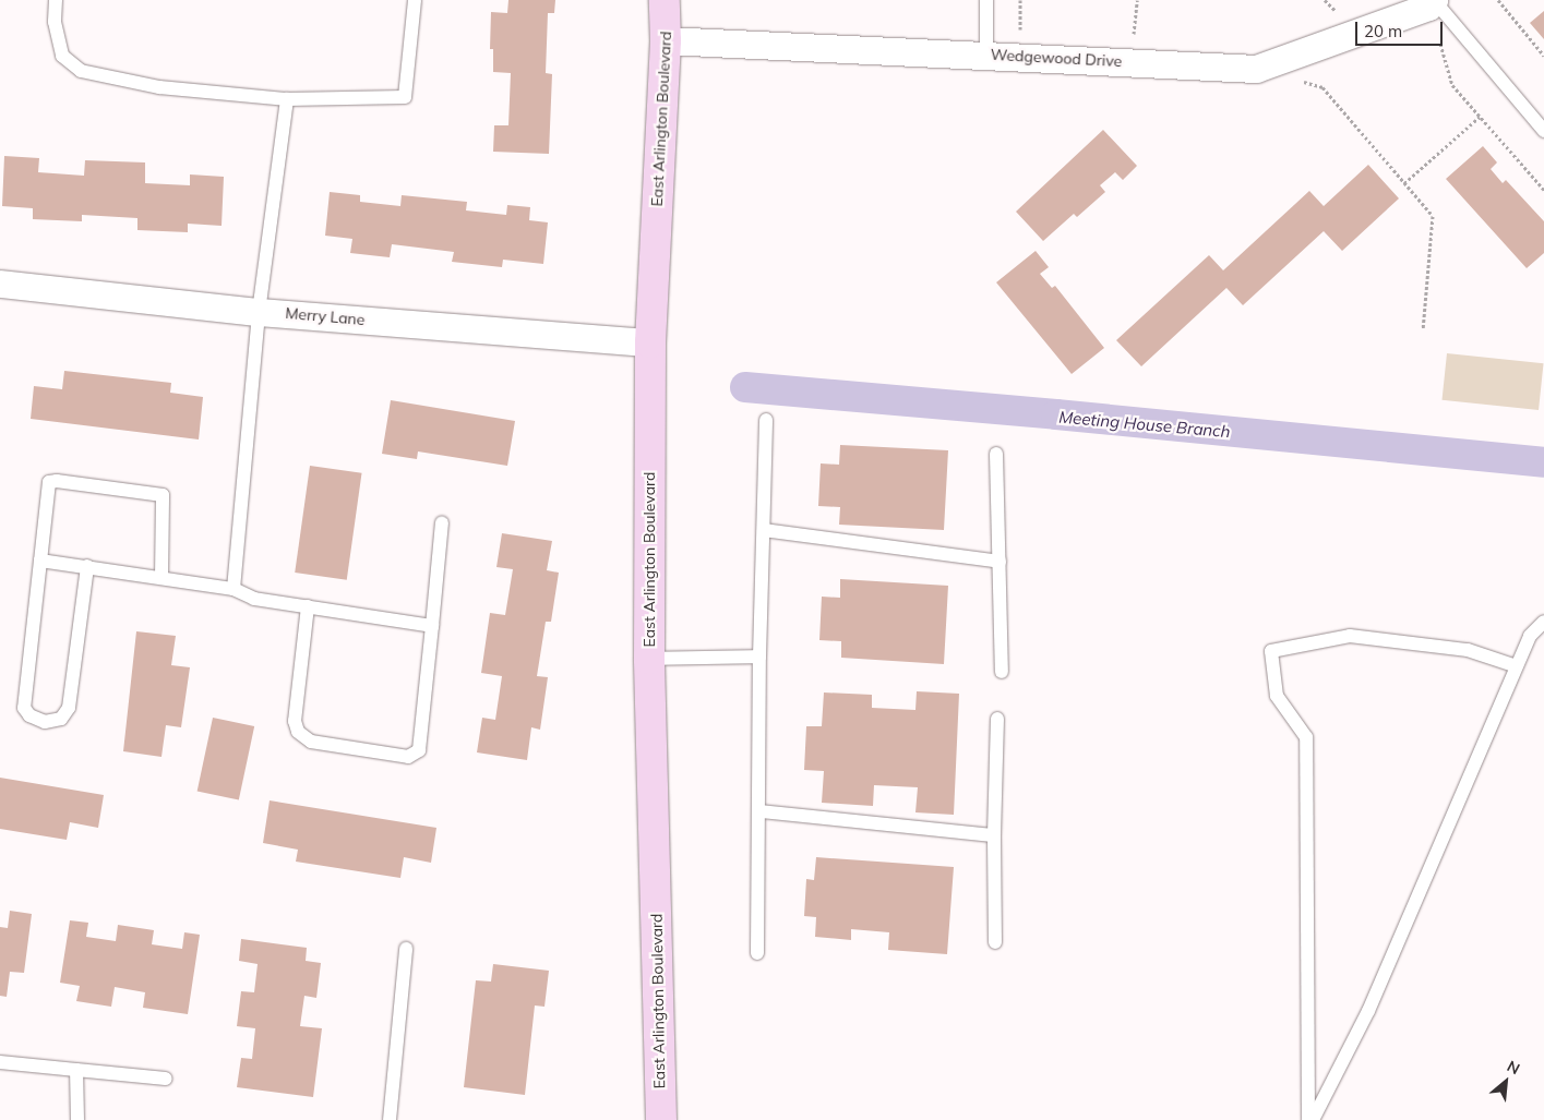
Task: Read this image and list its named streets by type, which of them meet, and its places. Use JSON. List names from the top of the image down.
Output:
{
  "streets": {
    "main road": ["East Arlington Boulevard"],
    "street": ["Wedgewood Drive", "Merry Lane"]
  },
  "crossings": [
    ["Wedgewood Drive", "East Arlington Boulevard"],
    ["East Arlington Boulevard", "Merry Lane"]
  ],
  "water": ["Meeting House Branch"],
  "scale_bar": "20 m",
  "north": "top right"
}
